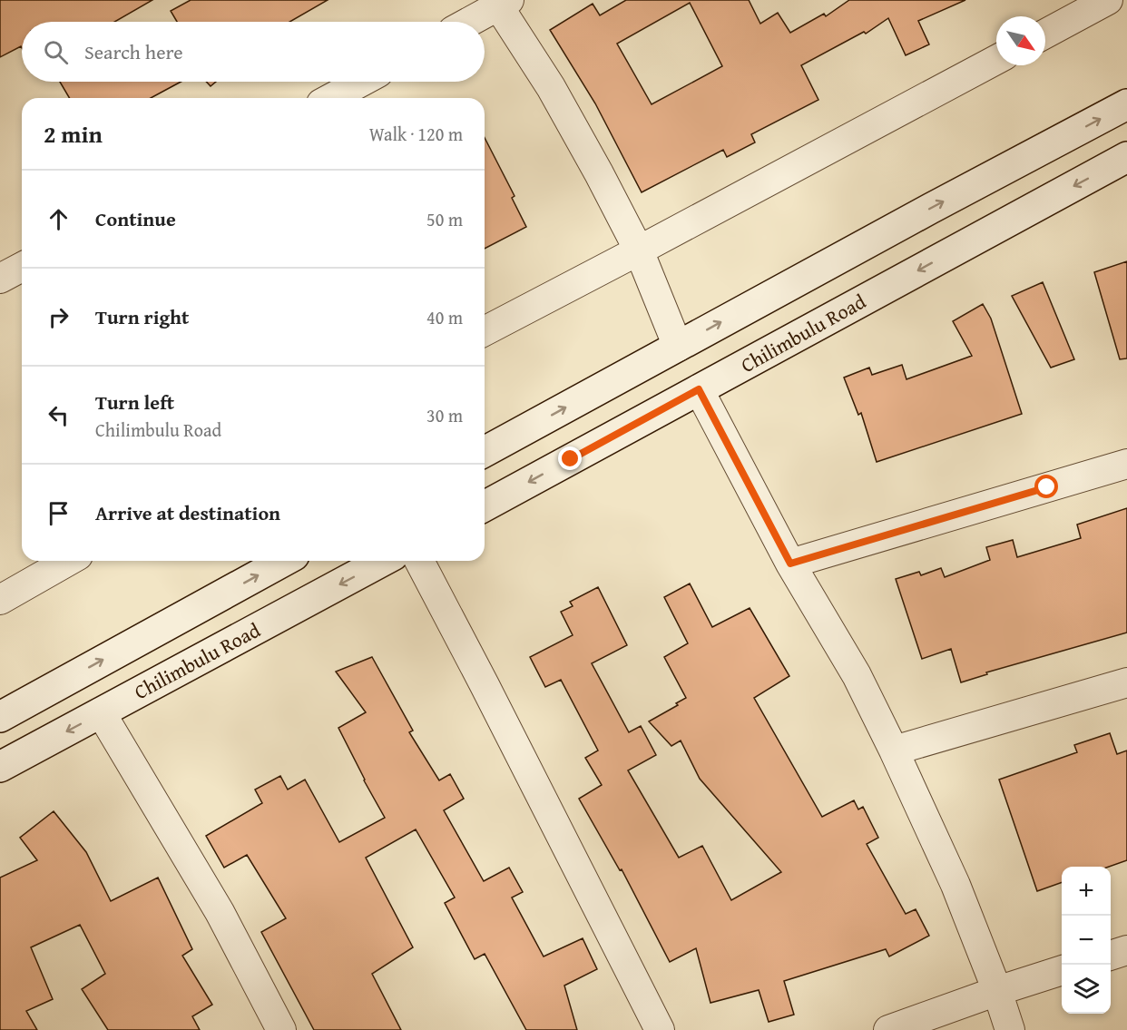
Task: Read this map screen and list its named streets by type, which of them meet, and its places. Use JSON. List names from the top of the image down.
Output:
{
  "streets": {
    "main road": ["Chilimbulu Road"]
  },
  "north": "bottom right",
  "page": {
    "search": "Search here",
    "heading": ["2 min", "Walk · 120 m"],
    "list": [
      ["Continue", "50 m"],
      ["Turn right", "40 m"],
      ["Turn left", "Chilimbulu Road", "30 m"],
      "Arrive at destination"
    ],
    "map_buttons": ["+", "−"]
  }
}
